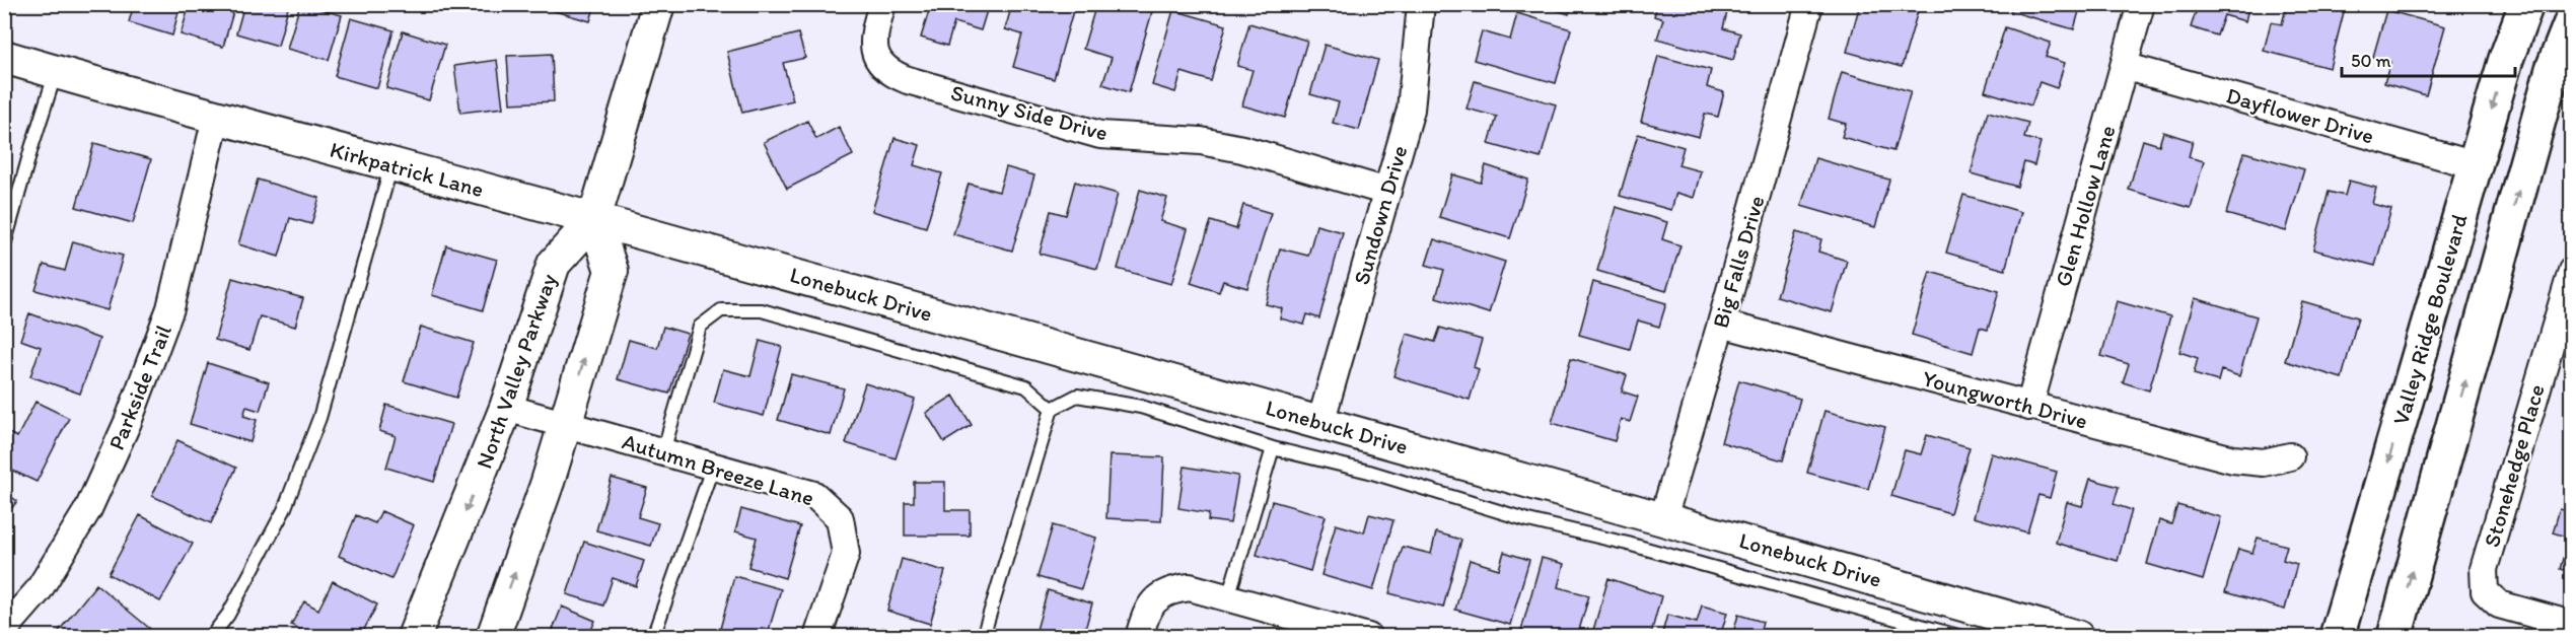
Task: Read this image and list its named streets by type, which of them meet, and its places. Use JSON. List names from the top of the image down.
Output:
{
  "streets": {
    "main road": ["Valley Ridge Boulevard"],
    "street": [
      "Sunny Side Drive",
      "Dayflower Drive",
      "Kirkpatrick Lane",
      "Glen Hollow Lane",
      "Sundown Drive",
      "Big Falls Drive",
      "Lonebuck Drive",
      "North Valley Parkway",
      "Parkside Trail",
      "Youngworth Drive",
      "Stonehedge Place",
      "Autumn Breeze Lane"
    ]
  },
  "crossings": [
    ["Sunny Side Drive", "Sundown Drive"],
    ["Dayflower Drive", "Glen Hollow Lane"],
    ["Dayflower Drive", "Valley Ridge Boulevard"],
    ["Kirkpatrick Lane", "Lonebuck Drive"],
    ["Kirkpatrick Lane", "North Valley Parkway"],
    ["Kirkpatrick Lane", "Parkside Trail"],
    ["Glen Hollow Lane", "Youngworth Drive"],
    ["Sundown Drive", "Lonebuck Drive"],
    ["Big Falls Drive", "Lonebuck Drive"],
    ["Big Falls Drive", "Youngworth Drive"],
    ["Lonebuck Drive", "North Valley Parkway"],
    ["North Valley Parkway", "Autumn Breeze Lane"]
  ],
  "scale_bar": "50 m"
}
